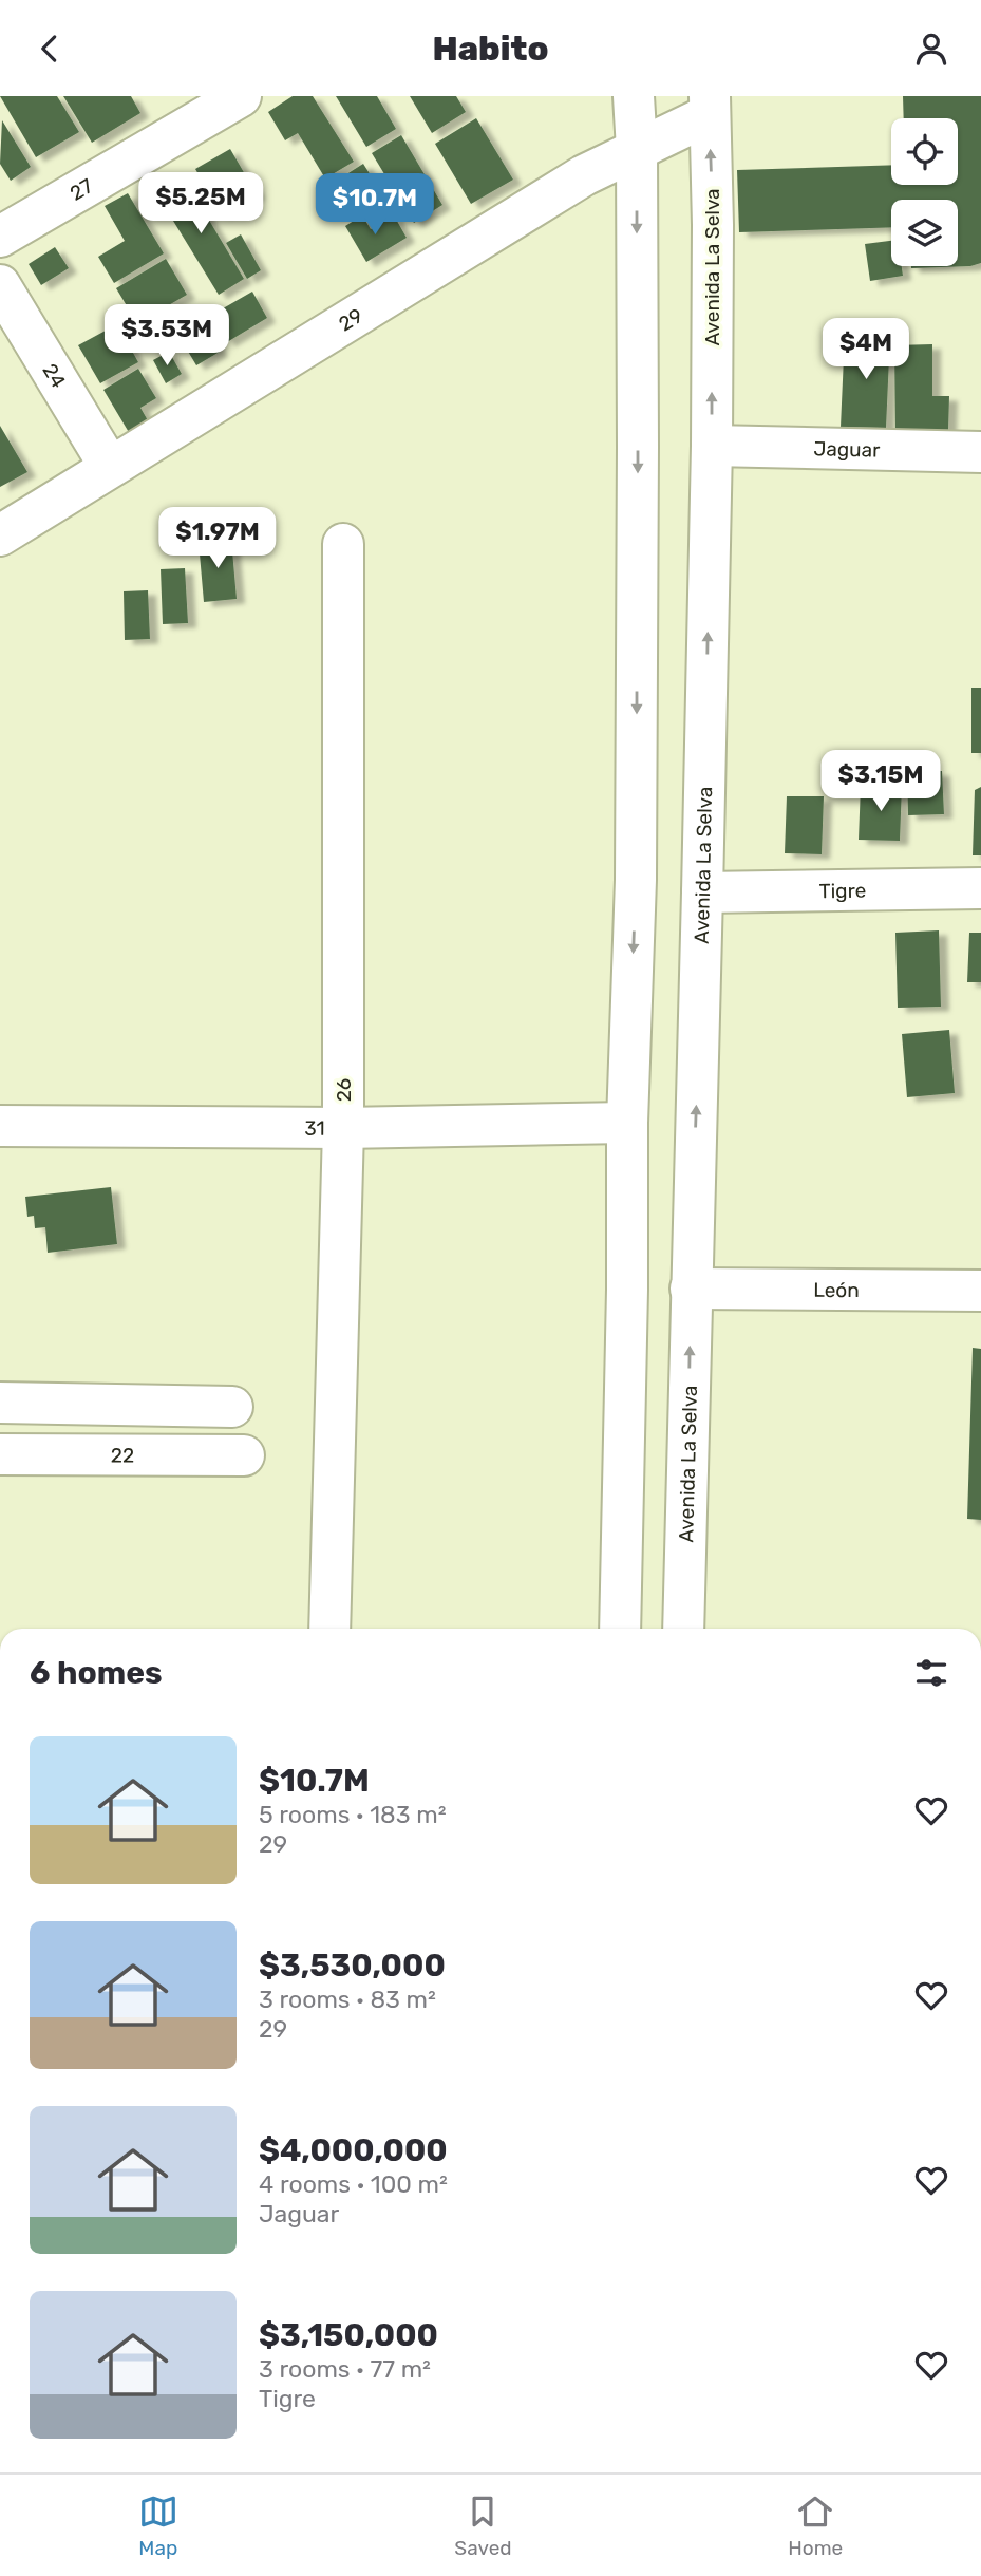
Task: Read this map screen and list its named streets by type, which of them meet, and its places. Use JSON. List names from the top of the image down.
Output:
{
  "streets": {
    "street": [
      "27",
      "Avenida La Selva",
      "29",
      "24",
      "Jaguar",
      "Tigre",
      "26",
      "31",
      "León",
      "22"
    ]
  },
  "crossings": [
    ["Avenida La Selva", "29"],
    ["Avenida La Selva", "Jaguar"],
    ["Avenida La Selva", "Tigre"],
    ["Avenida La Selva", "León"],
    ["29", "24"],
    ["26", "31"]
  ],
  "page": {
    "header": "Habito",
    "price": [
      "$5.25M",
      "$10.7M",
      "$3.53M",
      "$4M",
      "$1.97M",
      "$3.15M"
    ],
    "heading": "6 homes",
    "list": [
      {
        "name": "$10.7M",
        "note": "5 rooms · 183 m² · 29"
      },
      {
        "name": "$3,530,000",
        "note": "3 rooms · 83 m² · 29"
      },
      {
        "name": "$4,000,000",
        "note": "4 rooms · 100 m² · Jaguar"
      },
      {
        "name": "$3,150,000",
        "note": "3 rooms · 77 m² · Tigre"
      }
    ],
    "tabs": ["Map", "Saved", "Home"]
  }
}
